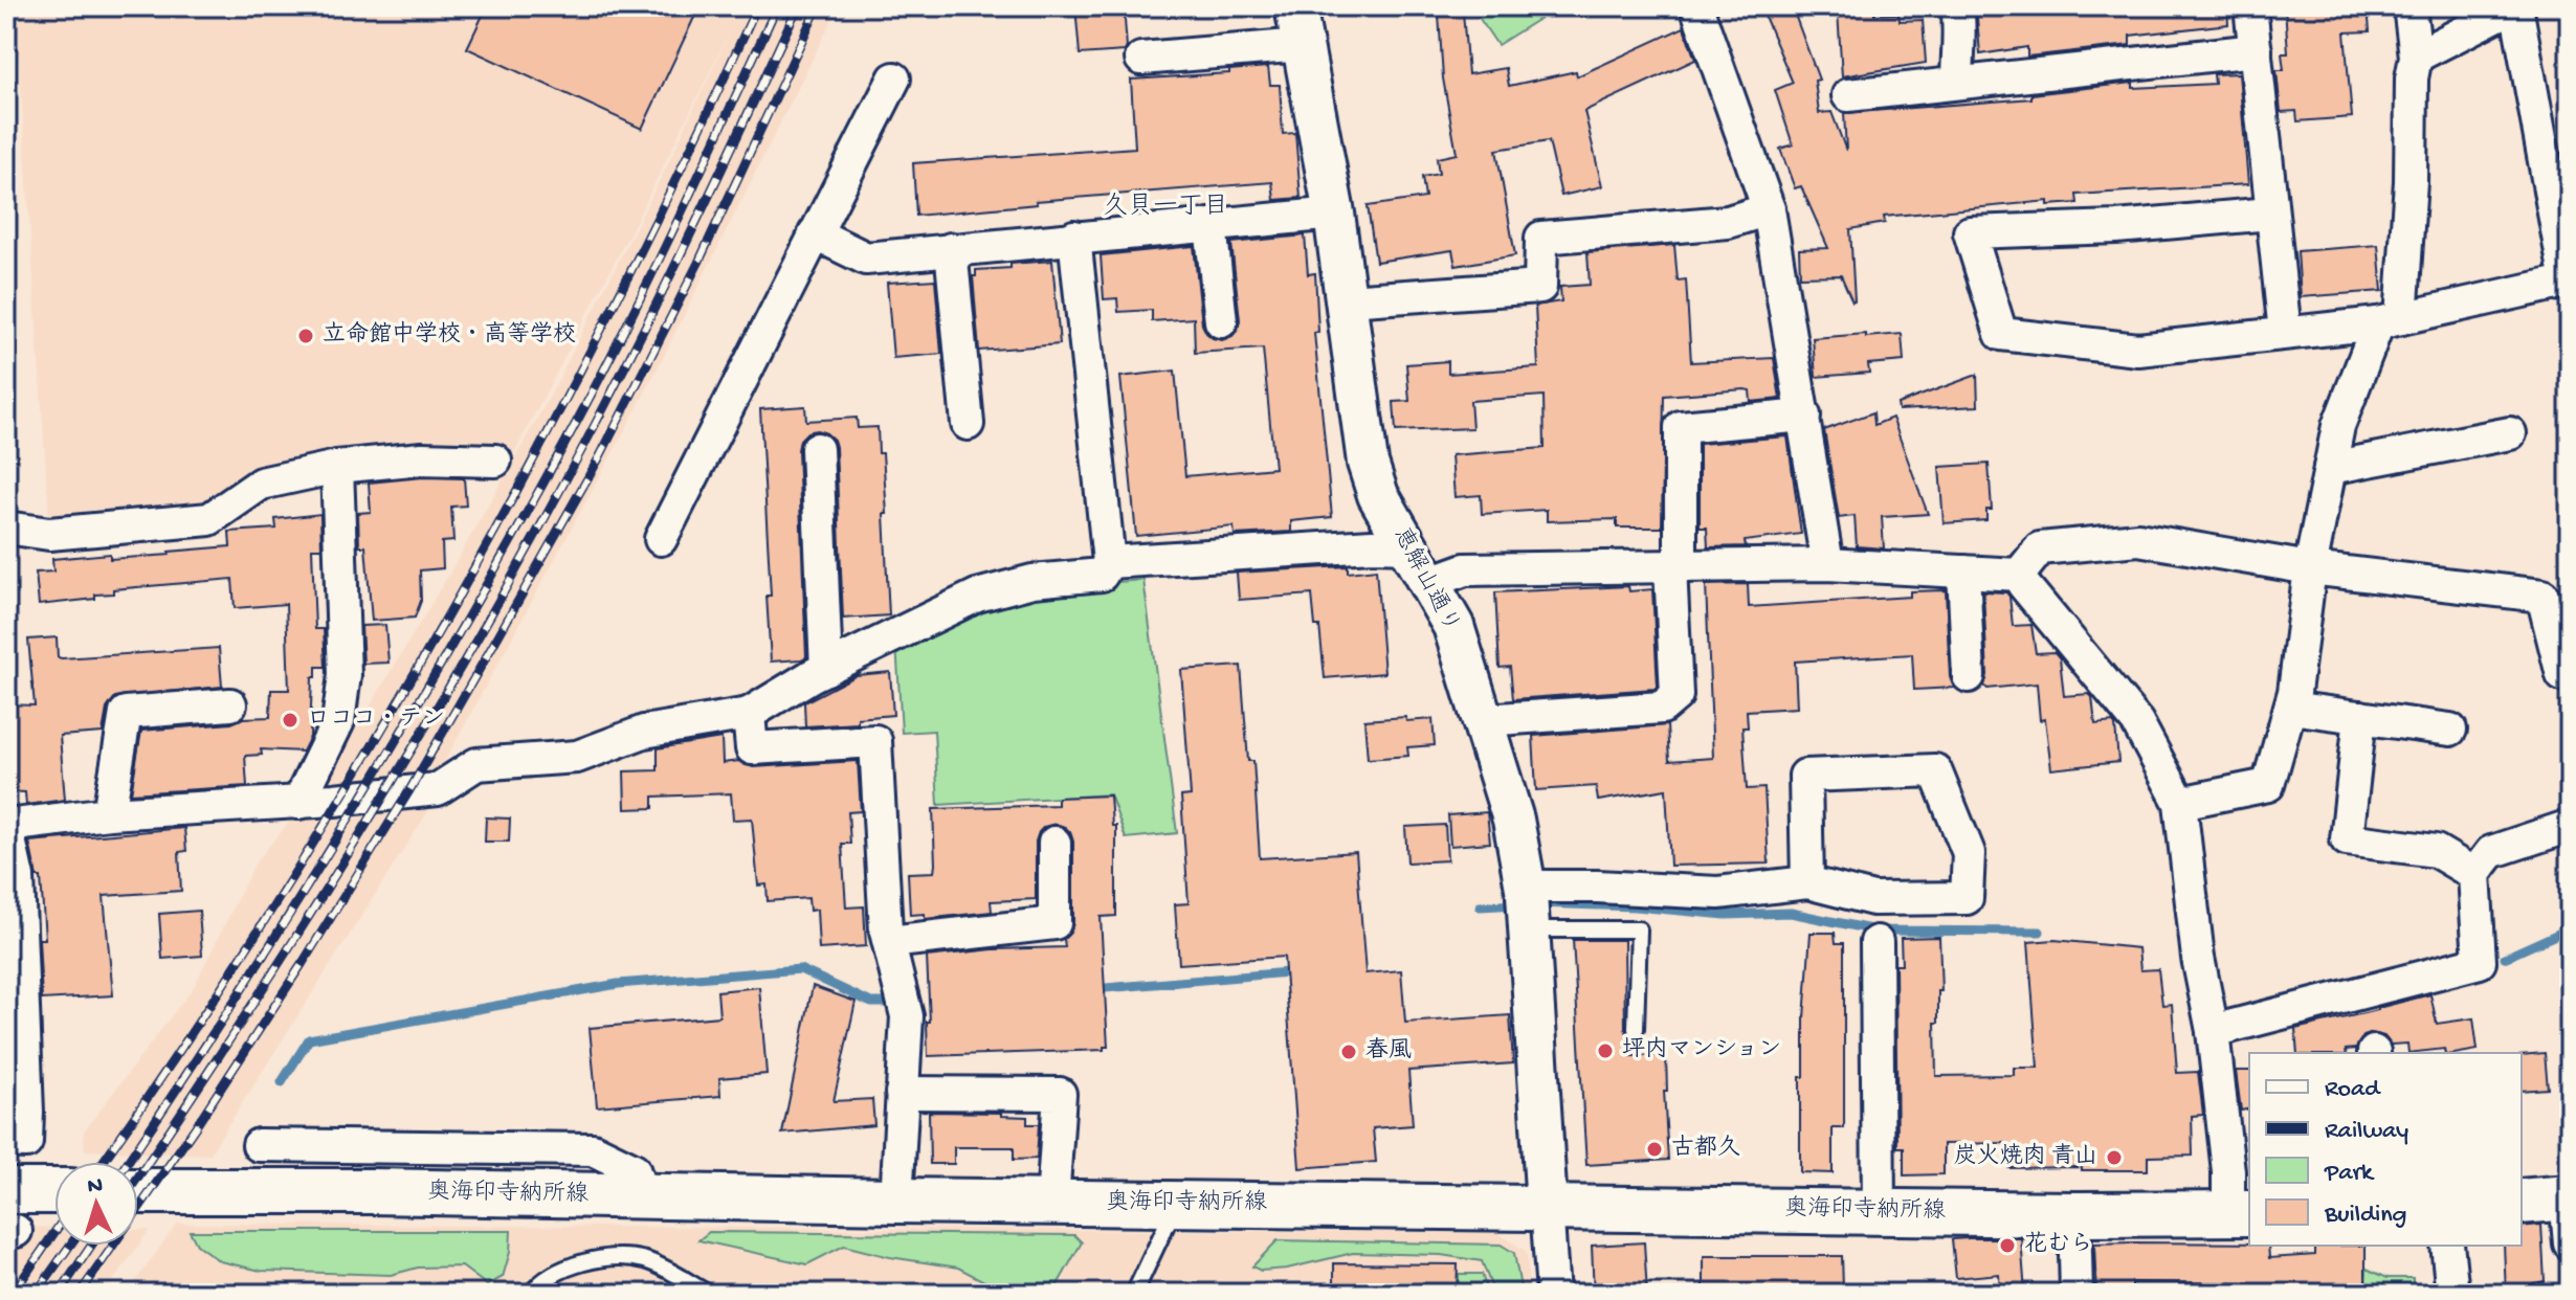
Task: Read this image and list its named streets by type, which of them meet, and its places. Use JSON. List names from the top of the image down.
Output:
{
  "streets": {
    "main road": ["奥海印寺納所線"],
    "street": ["恵解山通り"]
  },
  "crossings": [
    ["恵解山通り", "奥海印寺納所線"]
  ],
  "districts": ["久貝一丁目"],
  "places": [
    "立命館中学校・高等学校",
    "ロココ・テン",
    "坪内マンション",
    "春風",
    "古都久",
    "炭火焼肉 青山",
    "花むら"
  ],
  "legend": [
    "Road",
    "Railway",
    "Park",
    "Building"
  ],
  "north": "top"
}
